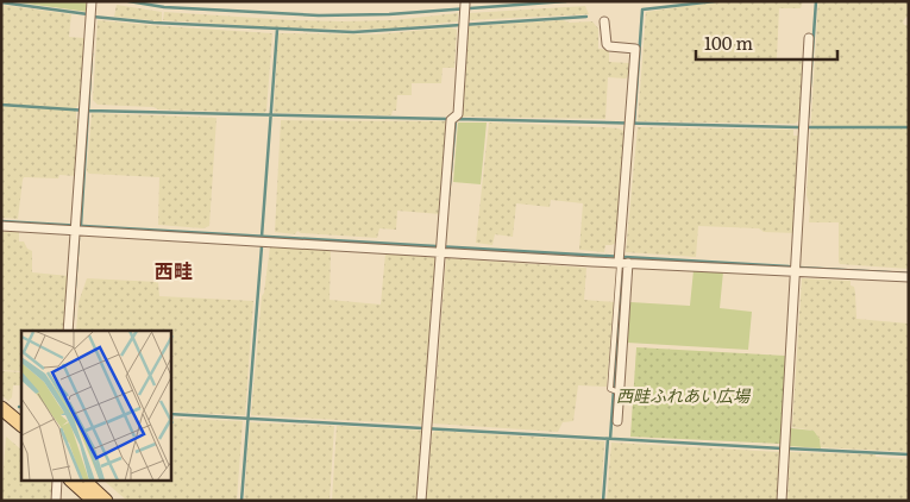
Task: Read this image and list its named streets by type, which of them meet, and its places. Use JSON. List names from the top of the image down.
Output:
{
  "districts": ["西畦"],
  "parks": ["西畦ふれあい広場"],
  "scale_bar": "100 m"
}
